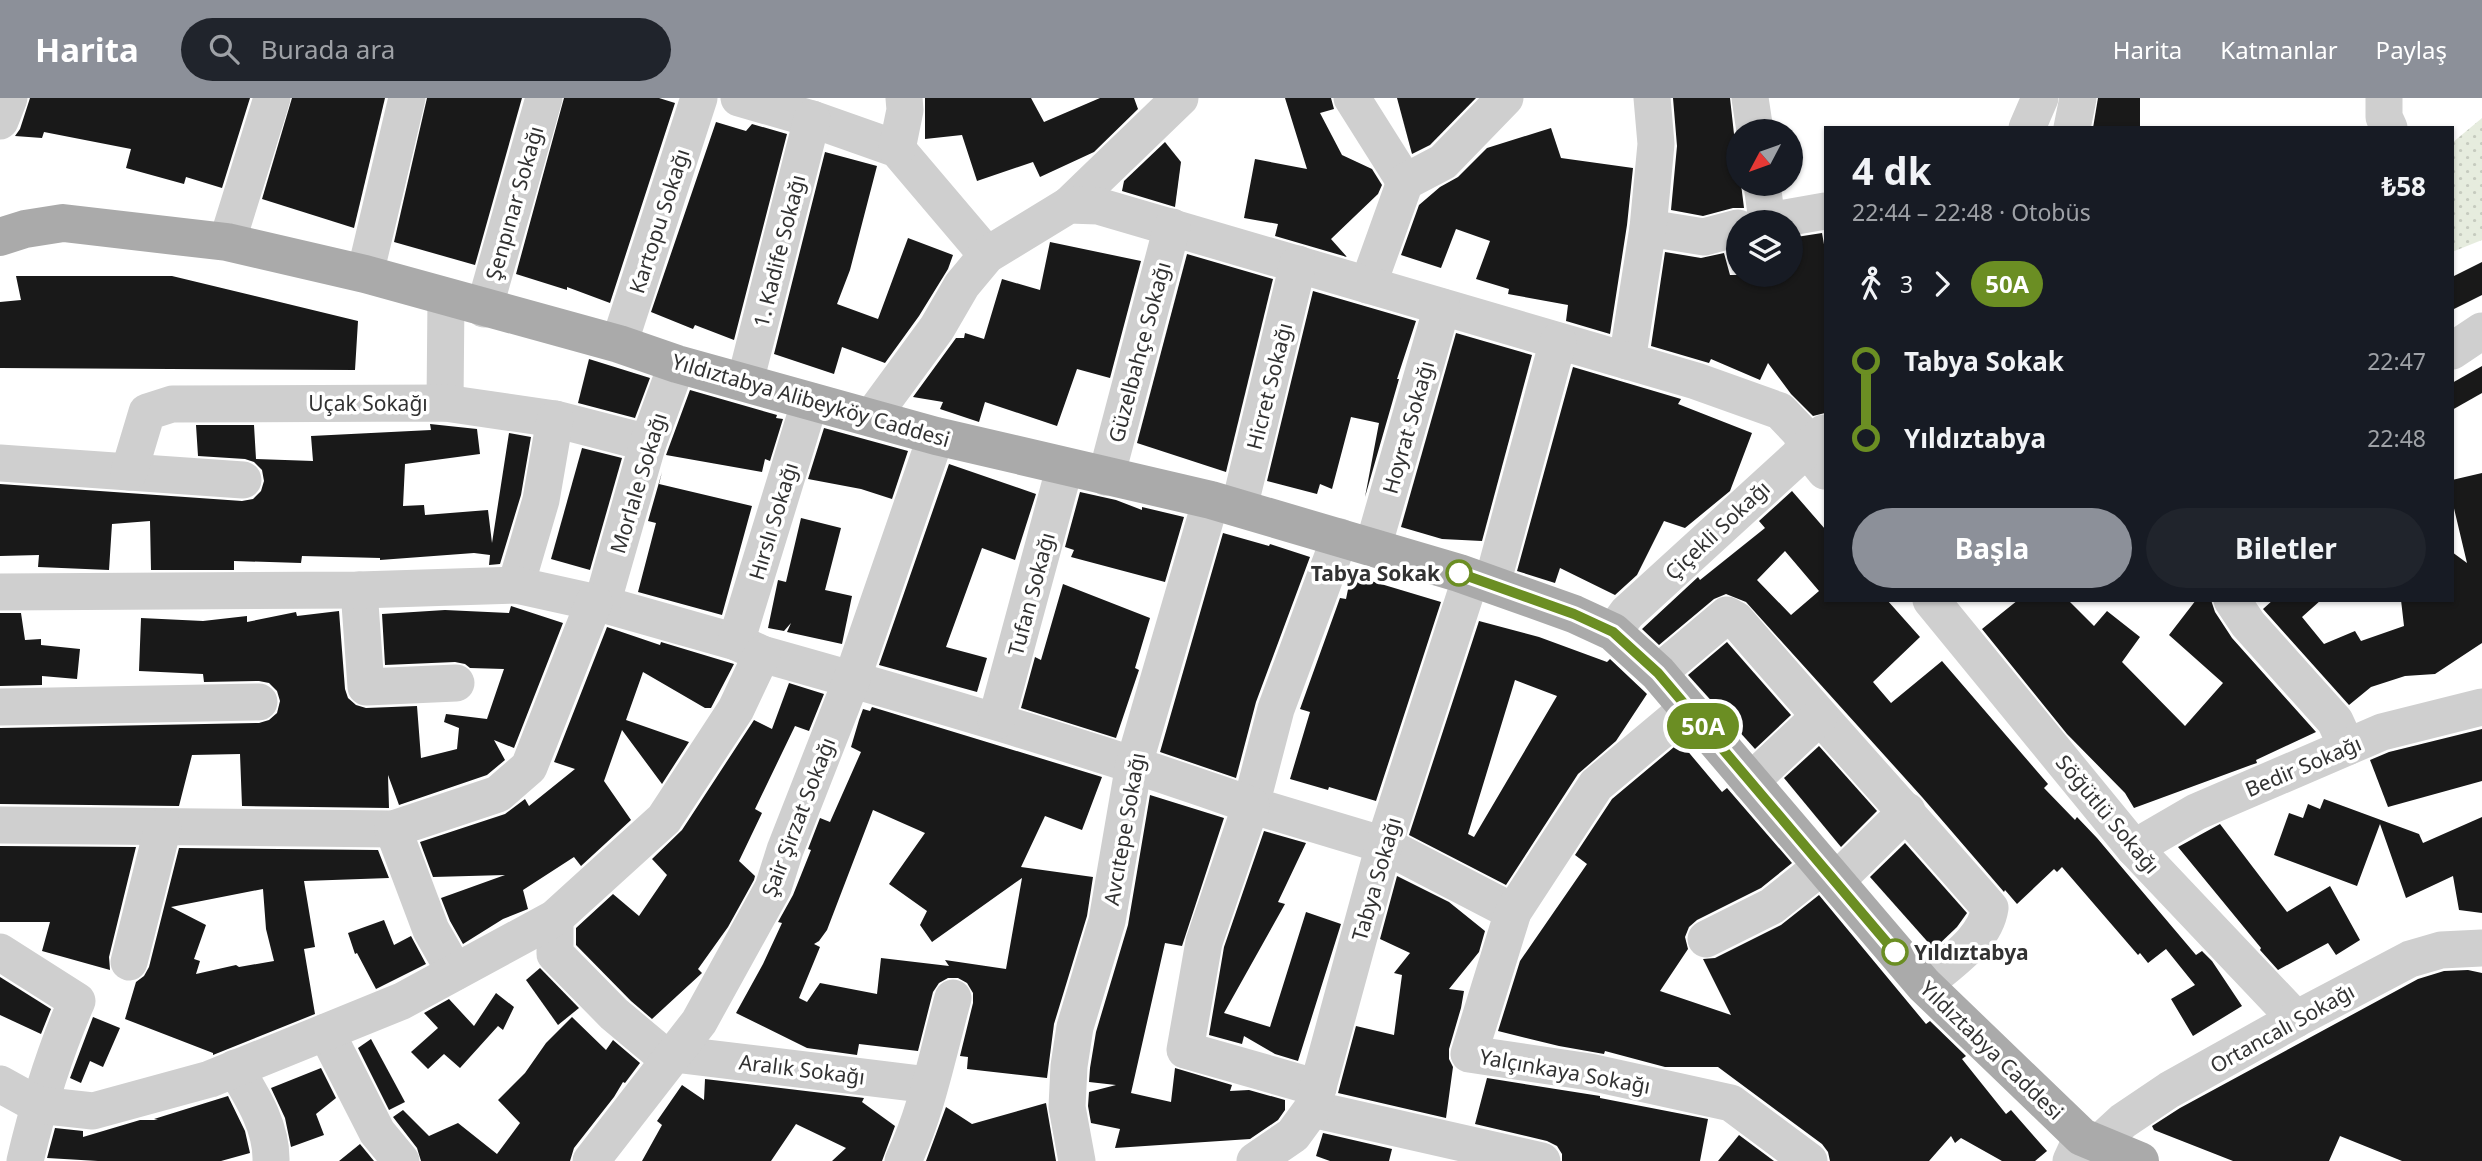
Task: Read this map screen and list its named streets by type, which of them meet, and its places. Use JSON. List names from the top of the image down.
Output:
{
  "streets": {
    "main road": ["Yıldıztabya Alibeyköy Caddesi", "Yıldıztabya Caddesi"],
    "street": [
      "Şenpınar Sokağı",
      "Kartopu Sokağı",
      "1. Kadife Sokağı",
      "Güzelbahçe Sokağı",
      "Hicret Sokağı",
      "Uçak Sokağı",
      "Hoyrat Sokağı",
      "Morlale Sokağı",
      "Hırslı Sokağı",
      "Çiçekli Sokağı",
      "Tufan Sokağı",
      "Bedir Sokağı",
      "Söğütlü Sokağı",
      "Şair Şirzat Sokağı",
      "Avcıtepe Sokağı",
      "Tabya Sokağı",
      "Ortancalı Sokağı",
      "Aralık Sokağı",
      "Yalçınkaya Sokağı"
    ]
  },
  "crossings": [
    ["Şenpınar Sokağı", "Yıldıztabya Alibeyköy Caddesi"],
    ["Kartopu Sokağı", "Yıldıztabya Alibeyköy Caddesi"],
    ["1. Kadife Sokağı", "Yıldıztabya Alibeyköy Caddesi"],
    ["Güzelbahçe Sokağı", "Yıldıztabya Alibeyköy Caddesi"],
    ["Hicret Sokağı", "Yıldıztabya Alibeyköy Caddesi"],
    ["Hicret Sokağı", "Avcıtepe Sokağı"],
    ["Yıldıztabya Alibeyköy Caddesi", "Hoyrat Sokağı"],
    ["Yıldıztabya Alibeyköy Caddesi", "Morlale Sokağı"],
    ["Yıldıztabya Alibeyköy Caddesi", "Hırslı Sokağı"],
    ["Yıldıztabya Alibeyköy Caddesi", "Çiçekli Sokağı"],
    ["Yıldıztabya Alibeyköy Caddesi", "Tufan Sokağı"],
    ["Yıldıztabya Alibeyköy Caddesi", "Şair Şirzat Sokağı"],
    ["Yıldıztabya Alibeyköy Caddesi", "Avcıtepe Sokağı"],
    ["Yıldıztabya Alibeyköy Caddesi", "Tabya Sokağı"],
    ["Yıldıztabya Alibeyköy Caddesi", "Yıldıztabya Caddesi"],
    ["Uçak Sokağı", "Morlale Sokağı"],
    ["Hoyrat Sokağı", "Tabya Sokağı"],
    ["Çiçekli Sokağı", "Yıldıztabya Caddesi"],
    ["Bedir Sokağı", "Söğütlü Sokağı"],
    ["Söğütlü Sokağı", "Ortancalı Sokağı"],
    ["Şair Şirzat Sokağı", "Aralık Sokağı"],
    ["Ortancalı Sokağı", "Yıldıztabya Caddesi"],
    ["Yıldıztabya Caddesi", "Yalçınkaya Sokağı"]
  ],
  "places": ["Tabya Sokak", "Yıldıztabya"],
  "lines": ["bus line 50A"],
  "north": "bottom left",
  "page": {
    "header": "Harita",
    "search": "Burada ara",
    "nav": ["Harita", "Katmanlar", "Paylaş"],
    "on_map": "50A",
    "heading": ["4 dk", "22:44 – 22:48 · Otobüs", "₺58"],
    "legs": ["3", "50A"],
    "list": [
      {
        "name": "Tabya Sokak",
        "value": "22:47"
      },
      {
        "name": "Yıldıztabya",
        "value": "22:48"
      }
    ],
    "buttons": ["Başla", "Biletler"]
  }
}
